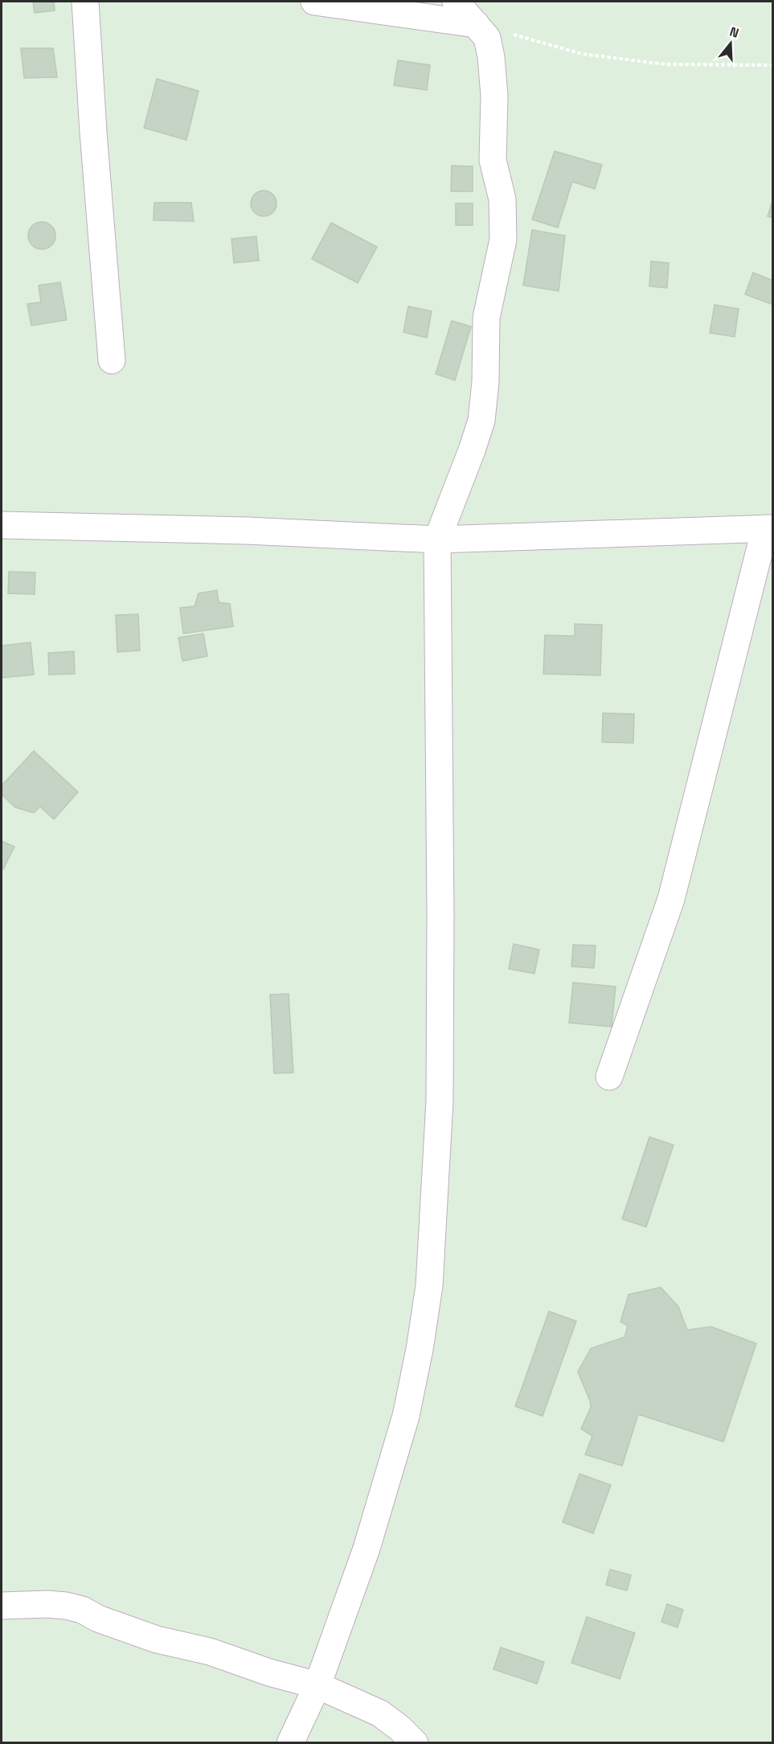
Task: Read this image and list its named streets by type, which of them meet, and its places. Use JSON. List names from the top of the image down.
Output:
{
  "north": "top"
}
